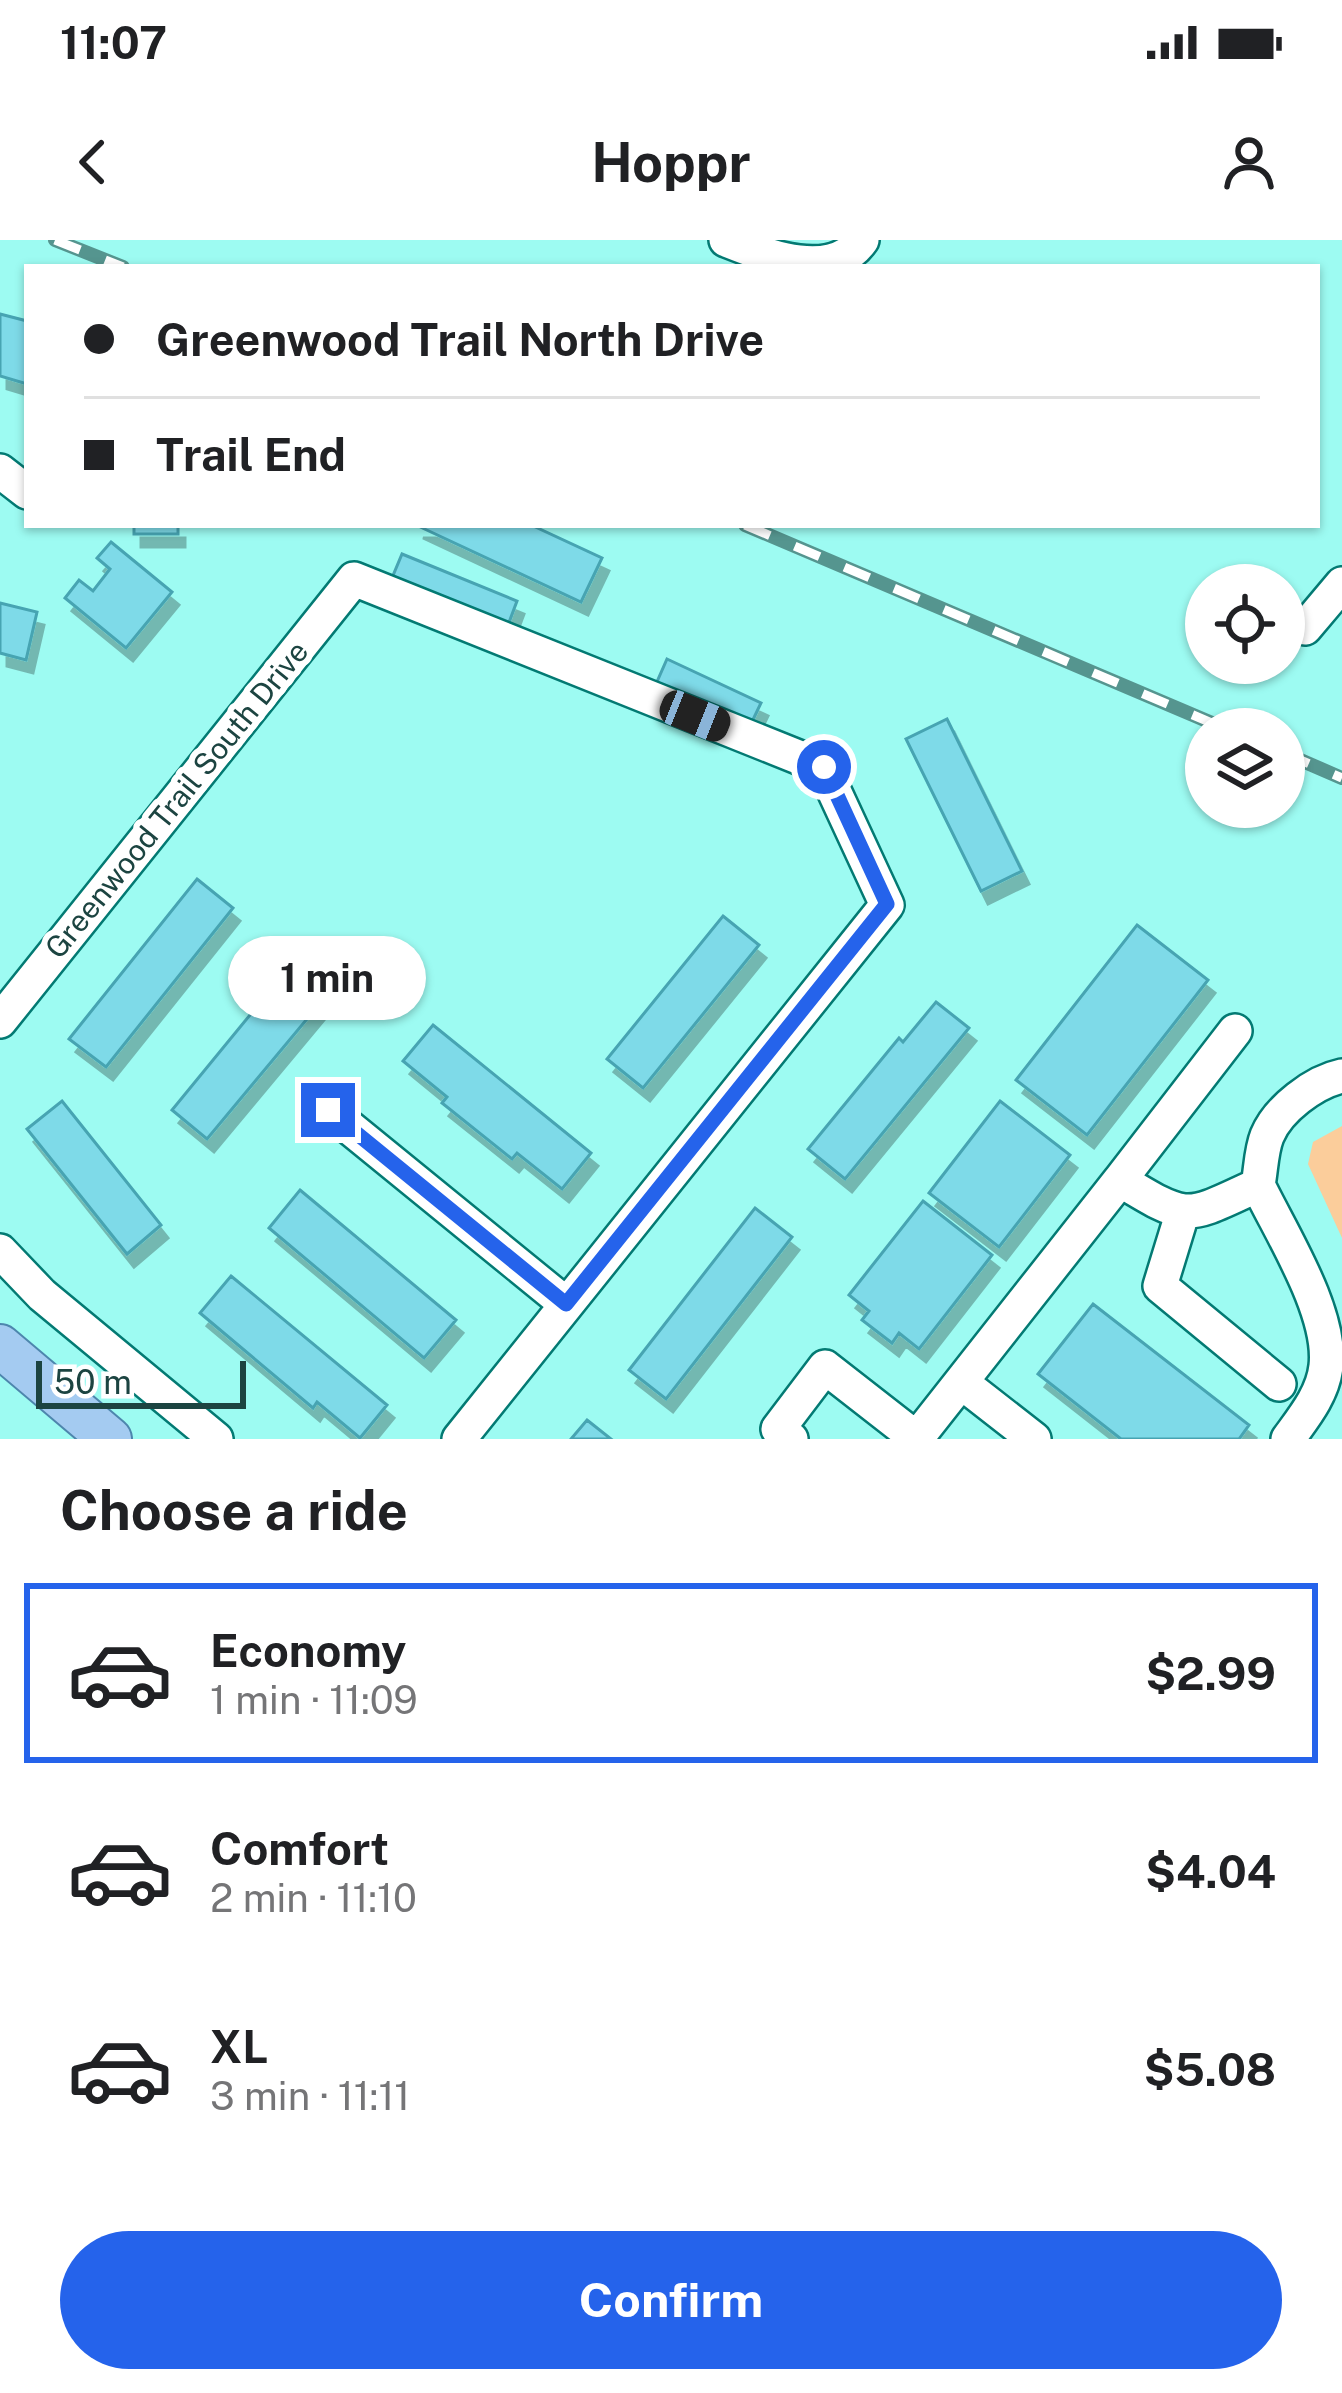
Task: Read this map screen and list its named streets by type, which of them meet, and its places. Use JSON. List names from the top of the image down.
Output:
{
  "streets": {
    "street": ["Greenwood Trail South Drive"]
  },
  "scale_bar": "50 m",
  "page": {
    "status": "11:07",
    "header": "Hoppr",
    "banner": ["Greenwood Trail North Drive", "Trail End"],
    "bubble": "1 min",
    "scale": "50 m",
    "heading": "Choose a ride",
    "list": [
      {
        "name": "Economy",
        "note": "1 min · 11:09",
        "value": "$2.99"
      },
      {
        "name": "Comfort",
        "note": "2 min · 11:10",
        "value": "$4.04"
      },
      {
        "name": "XL",
        "note": "3 min · 11:11",
        "value": "$5.08"
      }
    ],
    "buttons": "Confirm"
  }
}
